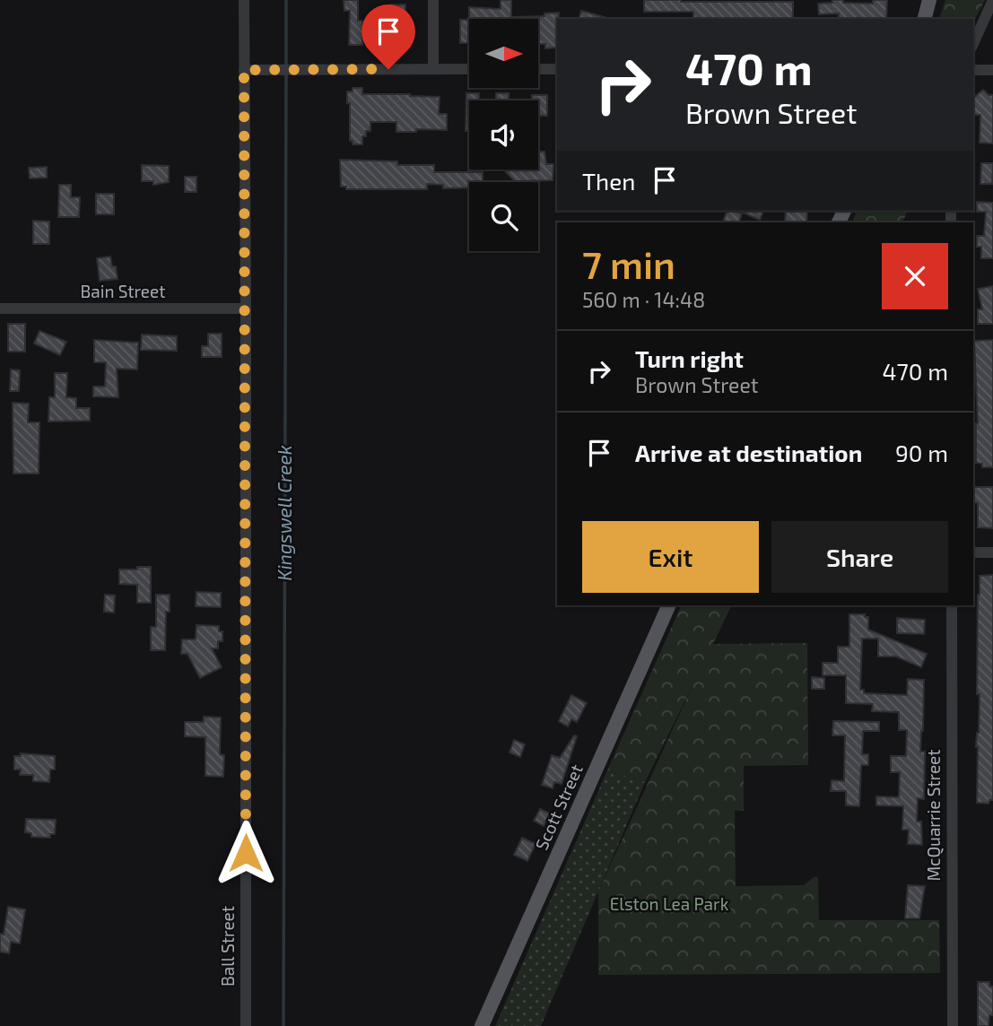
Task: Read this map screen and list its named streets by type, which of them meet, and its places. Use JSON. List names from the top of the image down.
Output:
{
  "streets": {
    "main road": ["Scott Street"],
    "street": ["Bain Street", "McQuarrie Street", "Ball Street"]
  },
  "crossings": [
    ["Bain Street", "Ball Street"]
  ],
  "water": ["Kingswell Creek"],
  "parks": ["Elston Lea Park"],
  "north": "right",
  "page": {
    "turn": ["470 m", "Brown Street"],
    "then": "Then",
    "heading": ["7 min", "560 m · 14:48"],
    "list": [
      {
        "name": "Turn right",
        "note": "Brown Street",
        "value": "470 m"
      },
      {
        "name": "Arrive at destination",
        "value": "90 m"
      }
    ],
    "buttons": ["Exit", "Share"]
  }
}
